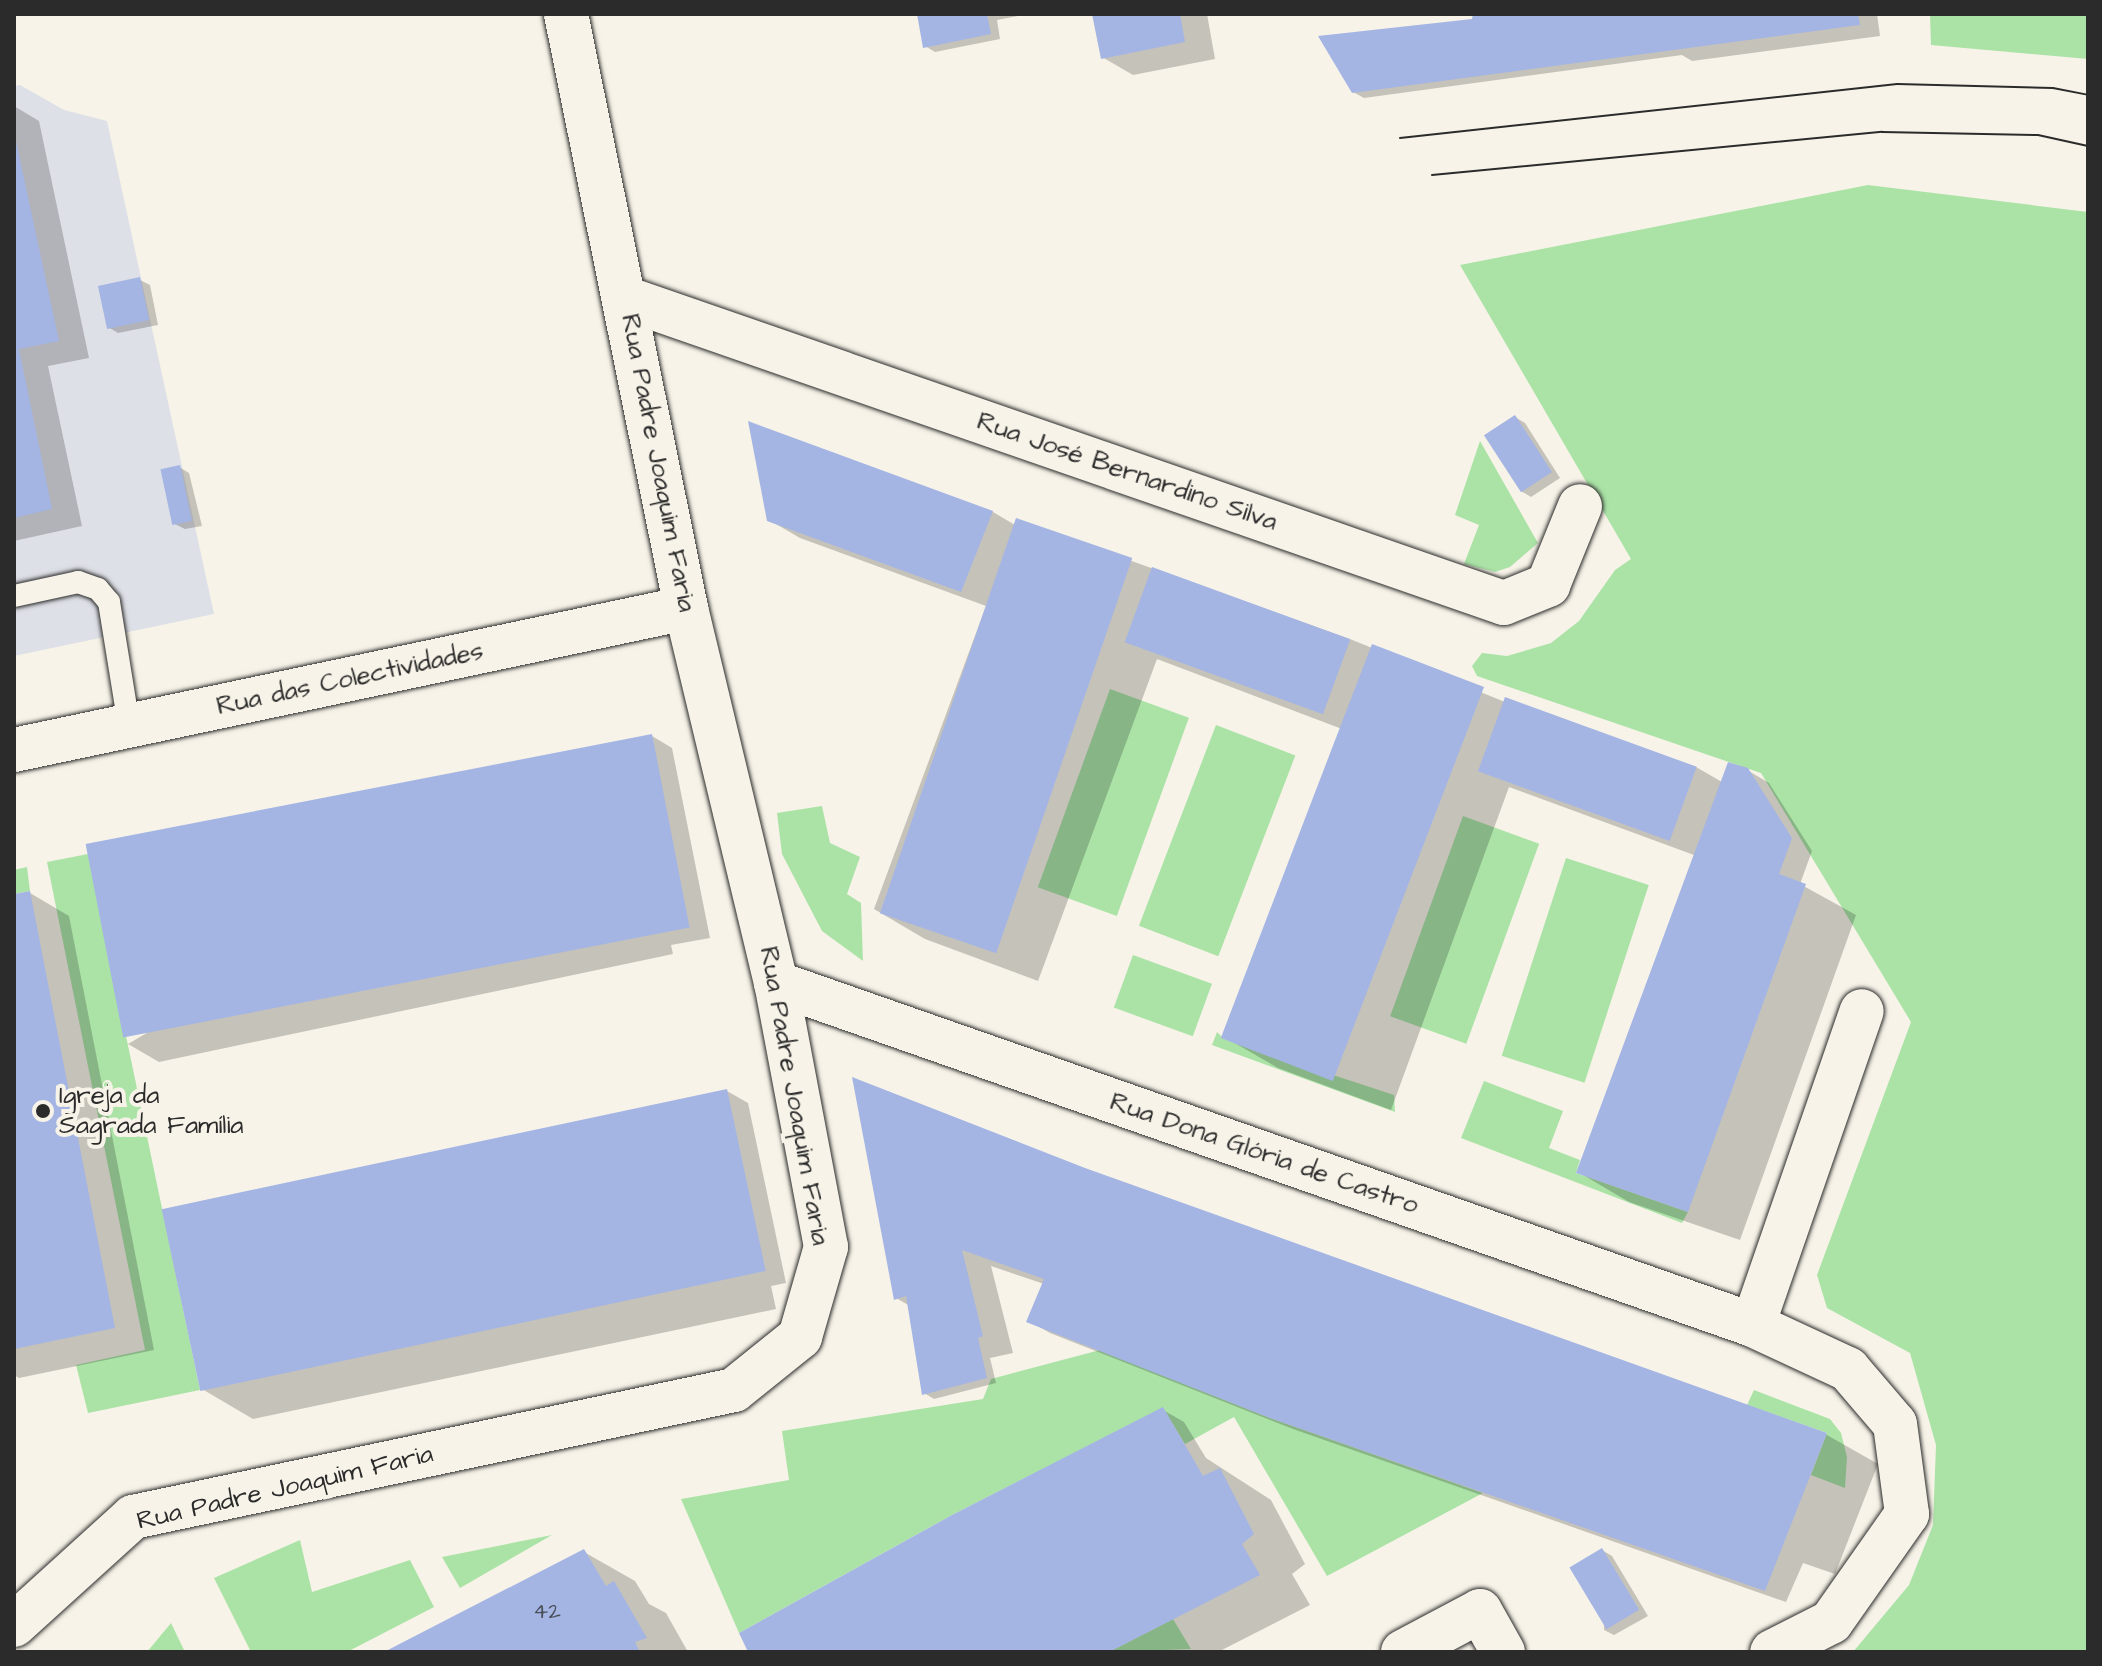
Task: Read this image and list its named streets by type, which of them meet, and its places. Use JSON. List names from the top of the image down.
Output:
{
  "streets": {
    "street": [
      "Rua Padre Joaquim Faria",
      "Rua José Bernardino Silva",
      "Rua das Colectividades",
      "Rua Dona Glória de Castro"
    ]
  },
  "crossings": [
    ["Rua Padre Joaquim Faria", "Rua José Bernardino Silva"],
    ["Rua Padre Joaquim Faria", "Rua das Colectividades"],
    ["Rua Padre Joaquim Faria", "Rua Dona Glória de Castro"]
  ],
  "places": ["Igreja da Sagrada Família"],
  "house_numbers": ["42"]
}
